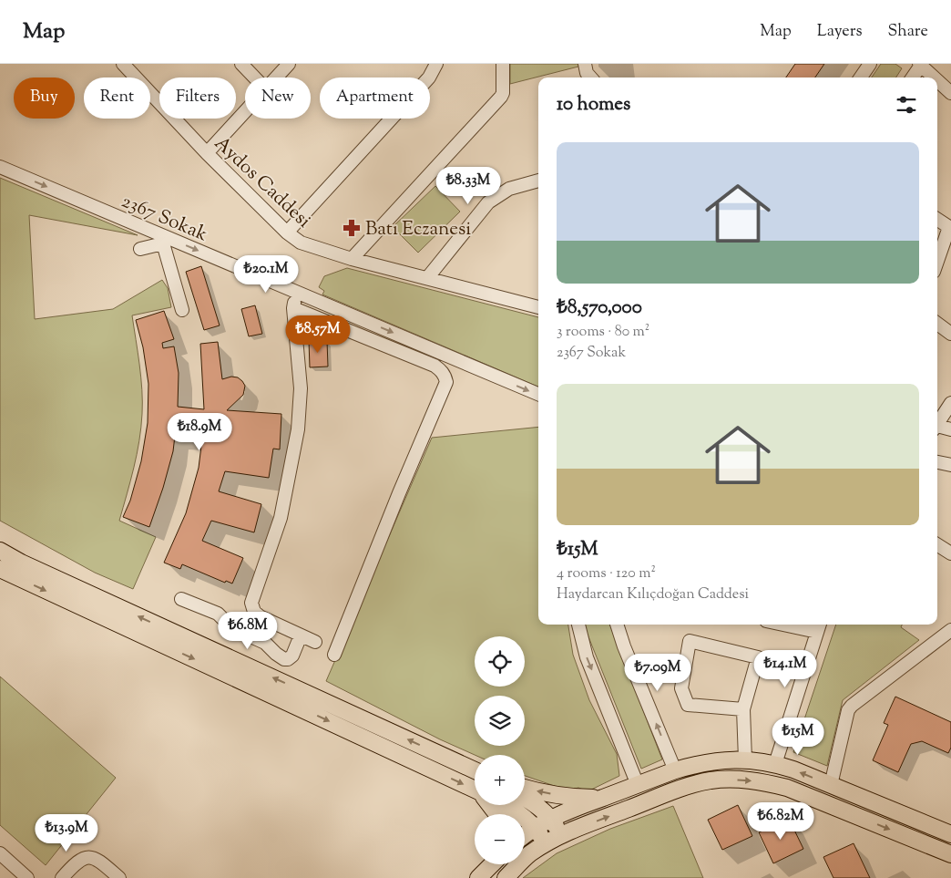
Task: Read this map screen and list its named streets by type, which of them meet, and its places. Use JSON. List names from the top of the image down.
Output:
{
  "streets": {
    "street": ["Aydos Caddesi", "2367 Sokak"]
  },
  "one_way": ["2367 Sokak"],
  "places": {
    "pharmacy": ["Batı Eczanesi"]
  },
  "page": {
    "header": "Map",
    "nav": ["Map", "Layers", "Share"],
    "chip": [
      "Buy",
      "Rent",
      "Filters",
      "New",
      "Apartment"
    ],
    "heading": "10 homes",
    "list": [
      {
        "name": "₺8,570,000",
        "note": "3 rooms · 80 m² · 2367 Sokak"
      },
      {
        "name": "₺15M",
        "note": "4 rooms · 120 m² · Haydarcan Kılıçdoğan Caddesi"
      }
    ],
    "price": [
      "₺8.33M",
      "₺20.1M",
      "₺8.57M",
      "₺18.9M",
      "₺6.8M",
      "₺14.1M",
      "₺7.09M",
      "₺15M",
      "₺6.82M",
      "₺13.9M"
    ],
    "map_buttons": ["+", "−"]
  }
}
